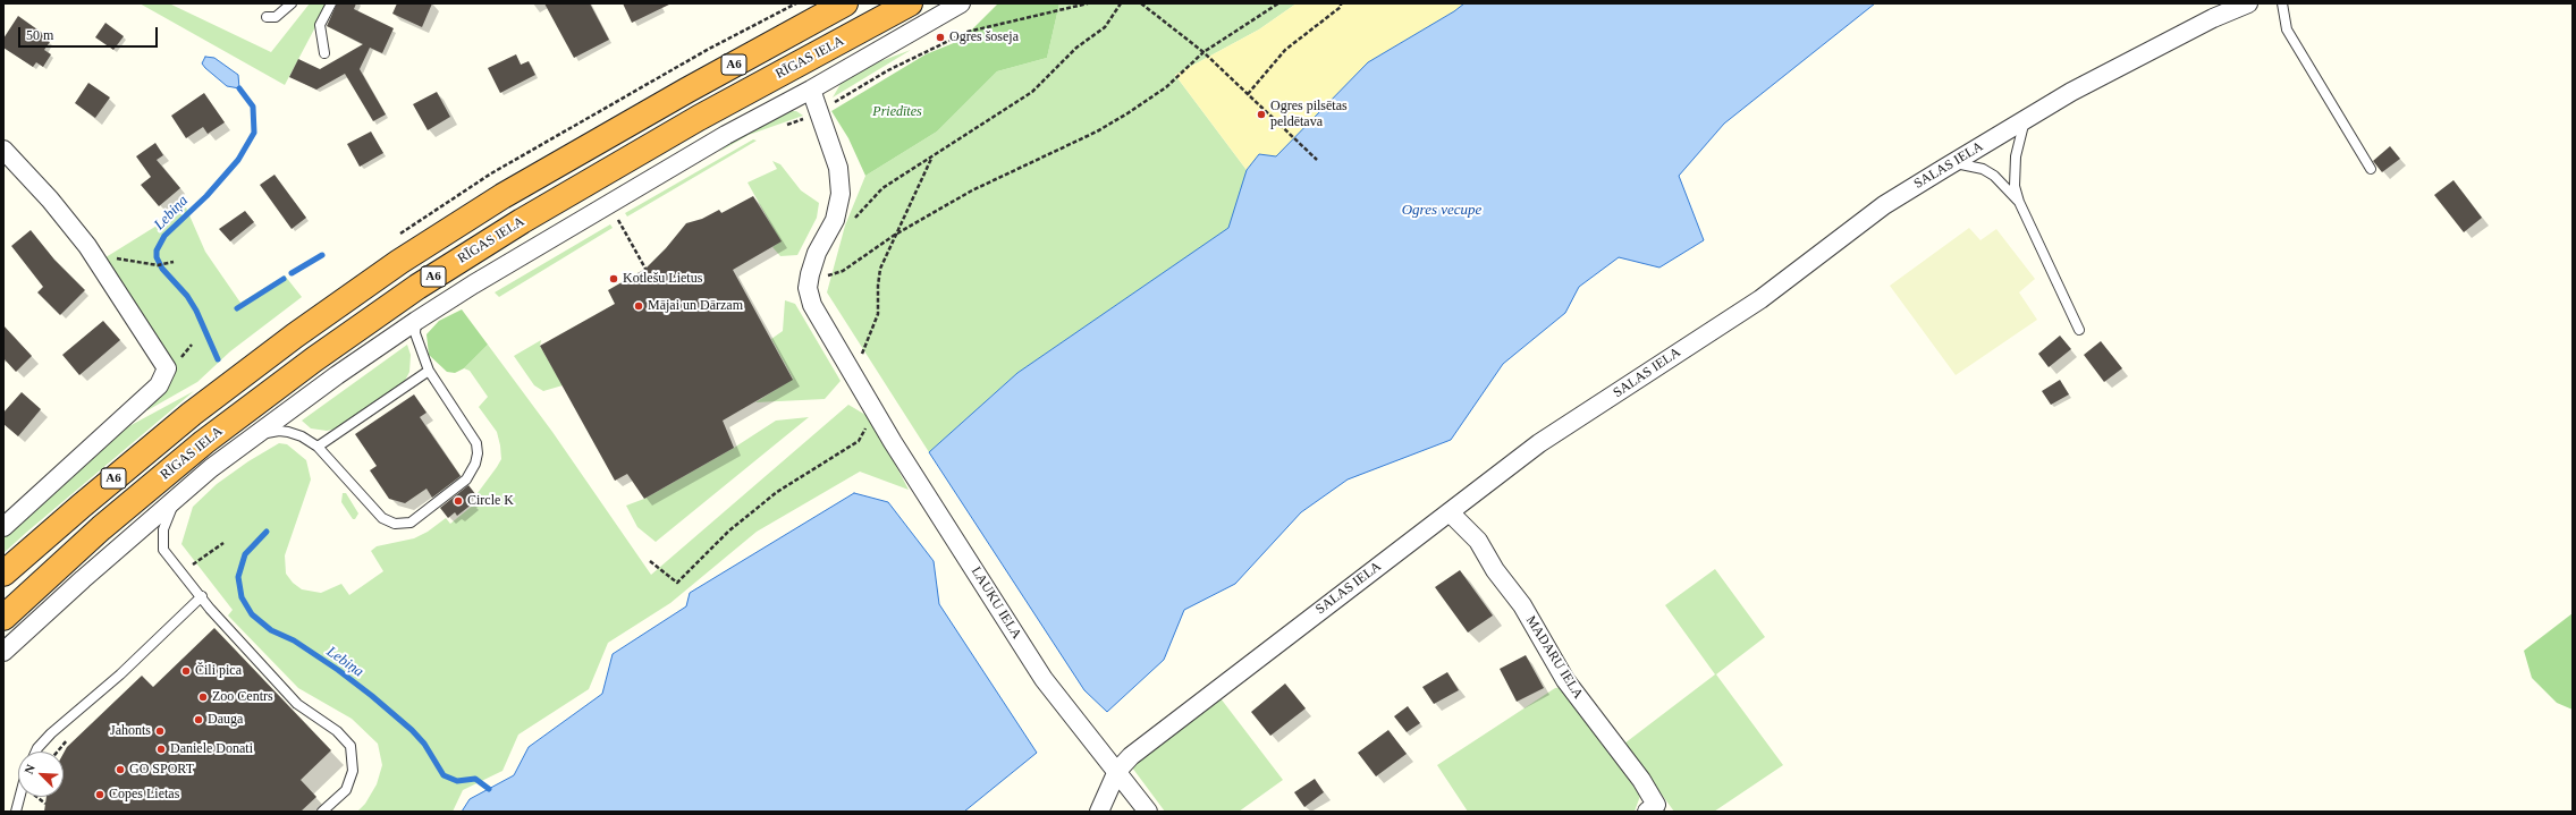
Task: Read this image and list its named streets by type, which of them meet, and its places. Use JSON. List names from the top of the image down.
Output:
{
  "streets": {
    "highway": ["RĪGAS IELA", "A6"],
    "street": ["SALAS IELA", "LAUKU IELA", "MADARU IELA"]
  },
  "crossings": [
    ["SALAS IELA", "LAUKU IELA"],
    ["SALAS IELA", "MADARU IELA"]
  ],
  "water": ["Ogres vecupe", "Lebiņa"],
  "parks": ["Priedītes"],
  "places": [
    "Ogres šoseja",
    "Ogres pilsētas peldētava",
    "Kotlešu Lietus",
    "Mājai un Dārzam",
    "Circle K",
    "Čili pica",
    "Zoo Centrs",
    "Dauga",
    "Jahonts",
    "Daniele Donati",
    "GO SPORT",
    "Copes Lietas"
  ],
  "scale_bar": "50 m",
  "north": "top left"
}
